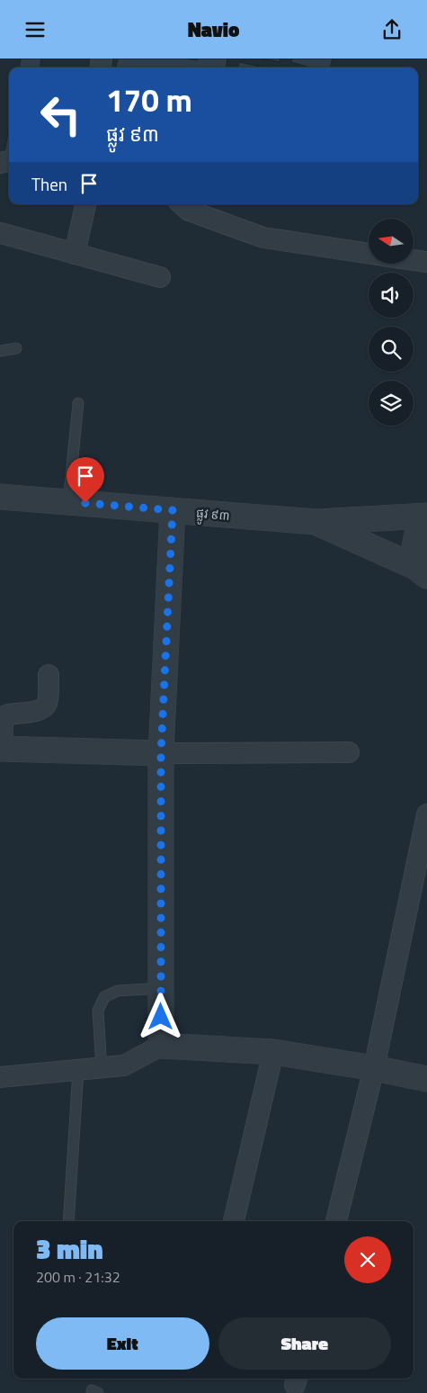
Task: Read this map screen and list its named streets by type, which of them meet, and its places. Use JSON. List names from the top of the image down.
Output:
{
  "streets": {
    "street": ["ផ្លូវ ៩៣"]
  },
  "north": "left",
  "page": {
    "header": "Navio",
    "turn": ["170 m", "ផ្លូវ ៩៣"],
    "then": "Then",
    "heading": ["3 min", "200 m · 21:32"],
    "buttons": ["Exit", "Share"]
  }
}
